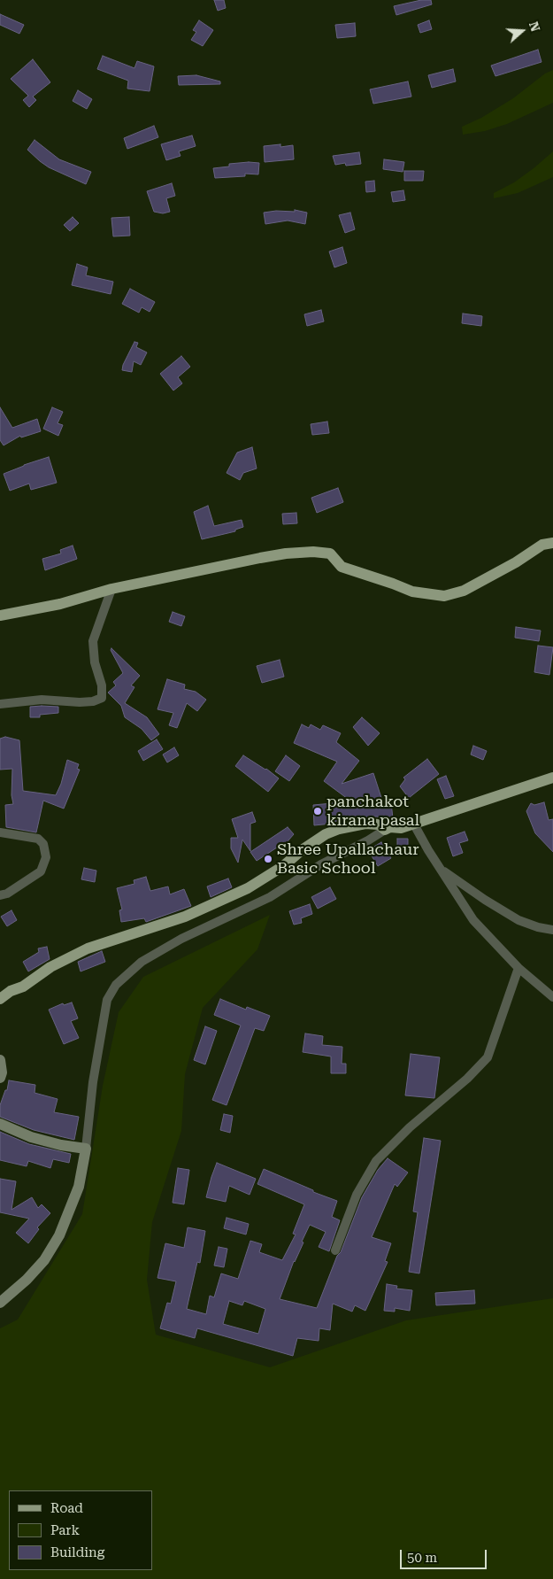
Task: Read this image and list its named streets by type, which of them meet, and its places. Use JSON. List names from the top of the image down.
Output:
{
  "places": ["panchakot kirana pasal", "Shree Upallachaur Basic School"],
  "legend": ["Road", "Park", "Building"],
  "scale_bar": "50 m",
  "north": "right"
}
